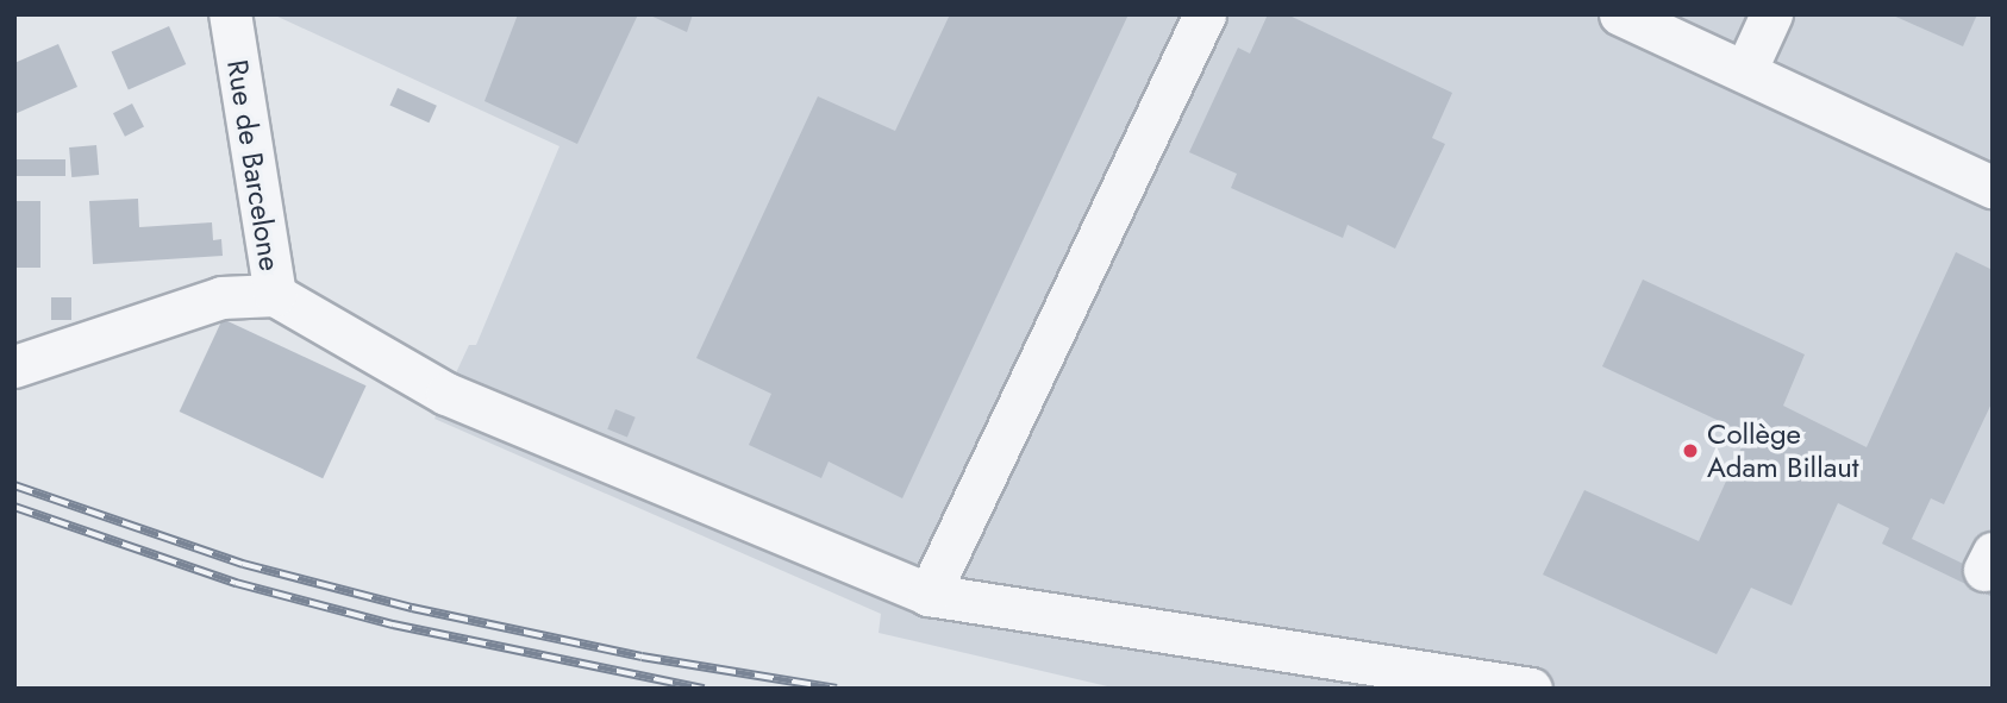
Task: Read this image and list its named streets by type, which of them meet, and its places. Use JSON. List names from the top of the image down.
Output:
{
  "streets": {
    "street": ["Rue de Barcelone"]
  },
  "places": ["Collège Adam Billaut"]
}
